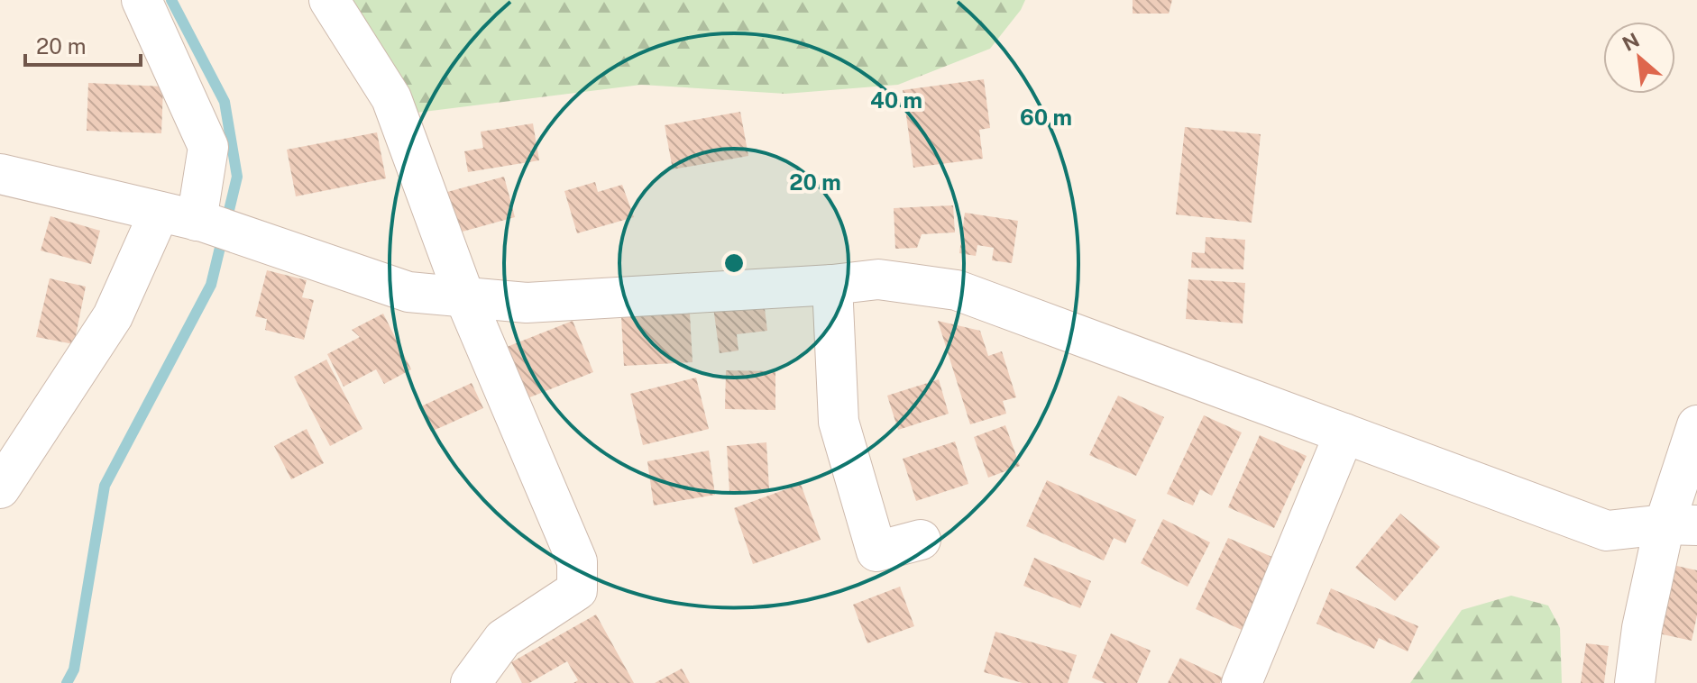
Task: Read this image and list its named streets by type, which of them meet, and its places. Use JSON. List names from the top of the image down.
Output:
{
  "scale_bar": "20 m",
  "north": "top left",
  "rings": ["40 m", "60 m", "20 m"]
}
